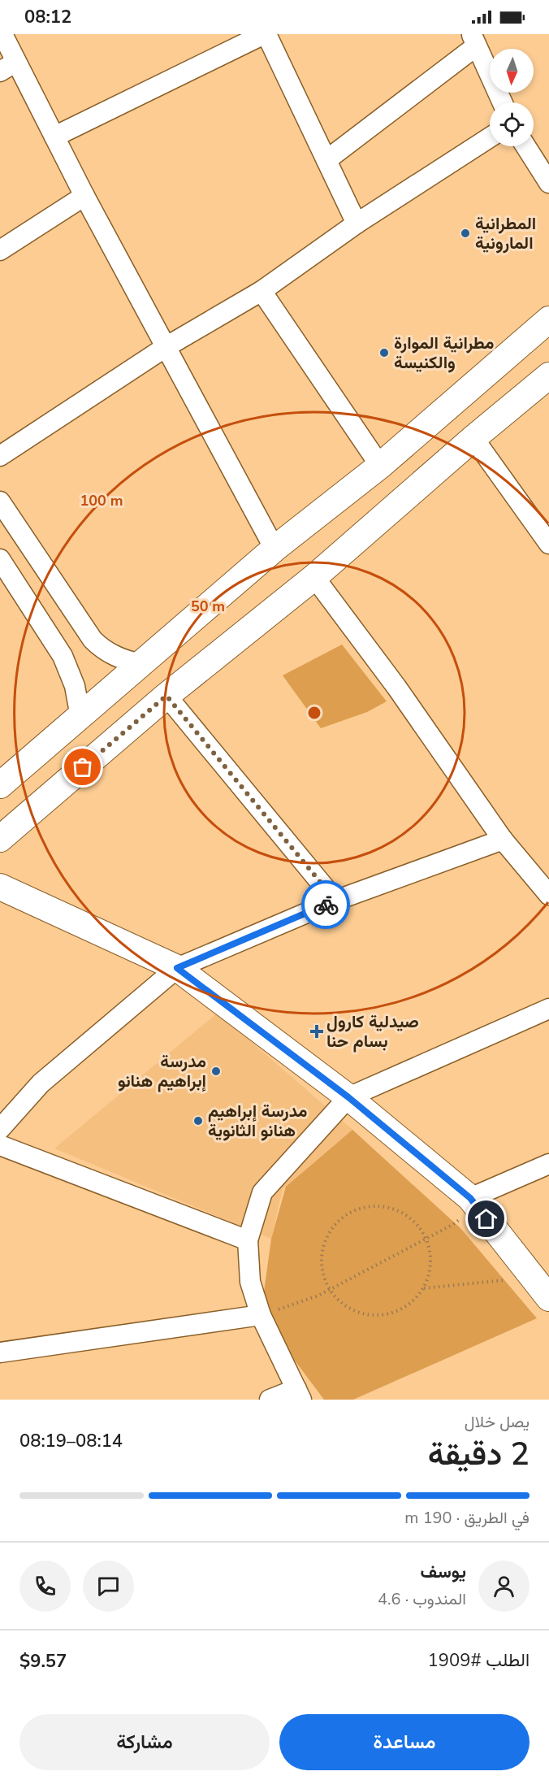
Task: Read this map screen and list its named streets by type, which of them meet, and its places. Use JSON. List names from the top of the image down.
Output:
{
  "places": {
    "other": [
      "المطرانية المارونية",
      "مطرانية الموارة والكنيسة",
      "مدرسة إبراهيم هنانو",
      "مدرسة إبراهيم هنانو الثانوية"
    ],
    "health": ["صيدلية كارول بسام حنا"]
  },
  "north": "bottom",
  "page": {
    "status": "08:12",
    "heading": ["2 دقيقة", "يصل خلال", "08:14–08:19"],
    "panel": [
      "يوسف",
      "المندوب · 4.6",
      "الطلب #1909",
      "$9.57"
    ],
    "bar": "في الطريق · 190 m",
    "buttons": ["مساعدة", "مشاركة"]
  },
  "rings": ["100 m", "50 m"]
}
